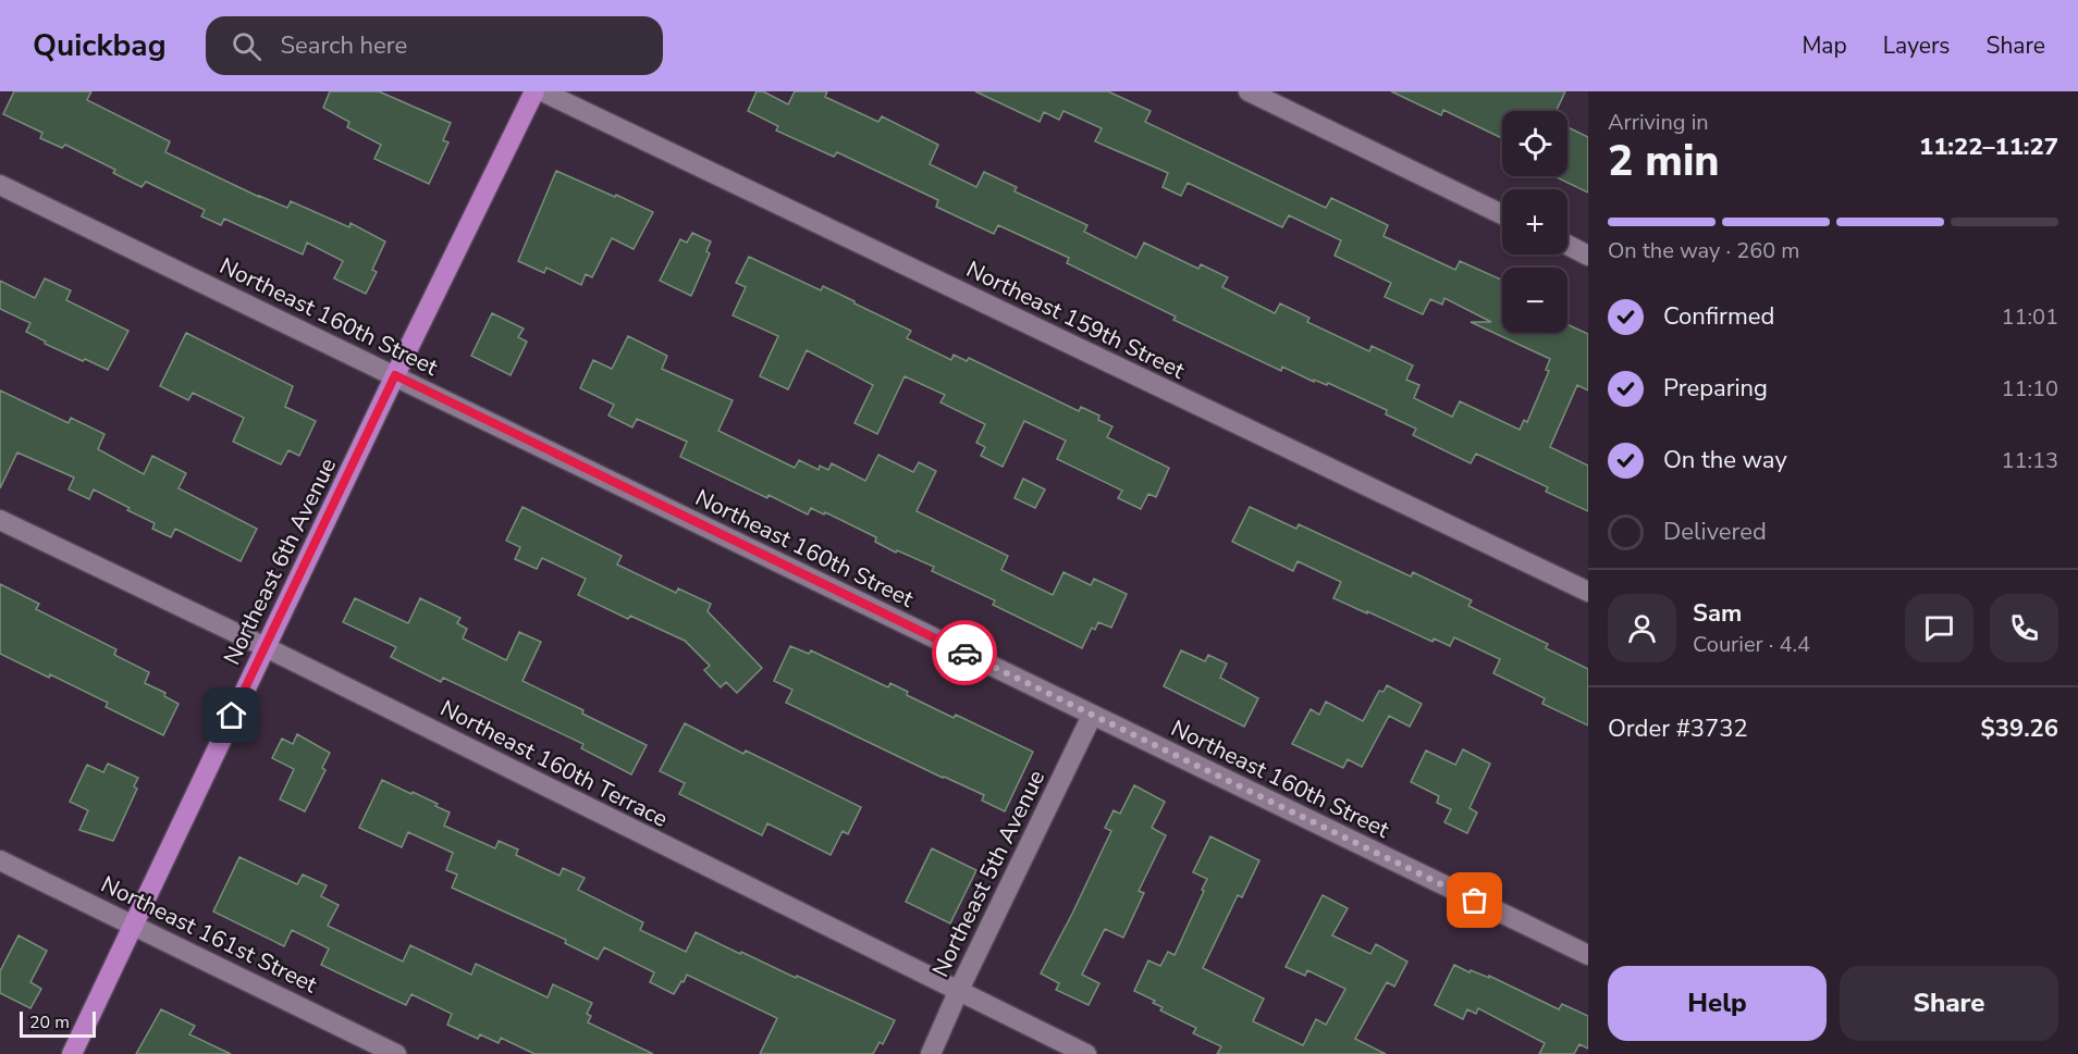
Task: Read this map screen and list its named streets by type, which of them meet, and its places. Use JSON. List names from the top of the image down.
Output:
{
  "streets": {
    "main road": ["Northeast 6th Avenue"],
    "street": [
      "Northeast 160th Street",
      "Northeast 159th Street",
      "Northeast 160th Terrace",
      "Northeast 5th Avenue",
      "Northeast 161st Street"
    ]
  },
  "crossings": [
    ["Northeast 160th Street", "Northeast 6th Avenue"],
    ["Northeast 160th Street", "Northeast 5th Avenue"],
    ["Northeast 6th Avenue", "Northeast 160th Terrace"],
    ["Northeast 6th Avenue", "Northeast 161st Street"],
    ["Northeast 160th Terrace", "Northeast 5th Avenue"]
  ],
  "scale_bar": "20 m",
  "page": {
    "header": "Quickbag",
    "search": "Search here",
    "nav": ["Map", "Layers", "Share"],
    "heading": ["2 min", "Arriving in", "11:22–11:27"],
    "panel": [
      "Sam",
      "Courier · 4.4",
      "Order #3732",
      "$39.26"
    ],
    "map_buttons": ["+", "−"],
    "bar": "On the way · 260 m",
    "list": [
      ["Confirmed", "11:01"],
      ["Preparing", "11:10"],
      ["On the way", "11:13"],
      "Delivered"
    ],
    "buttons": ["Help", "Share"],
    "scale": "20 m"
  }
}
